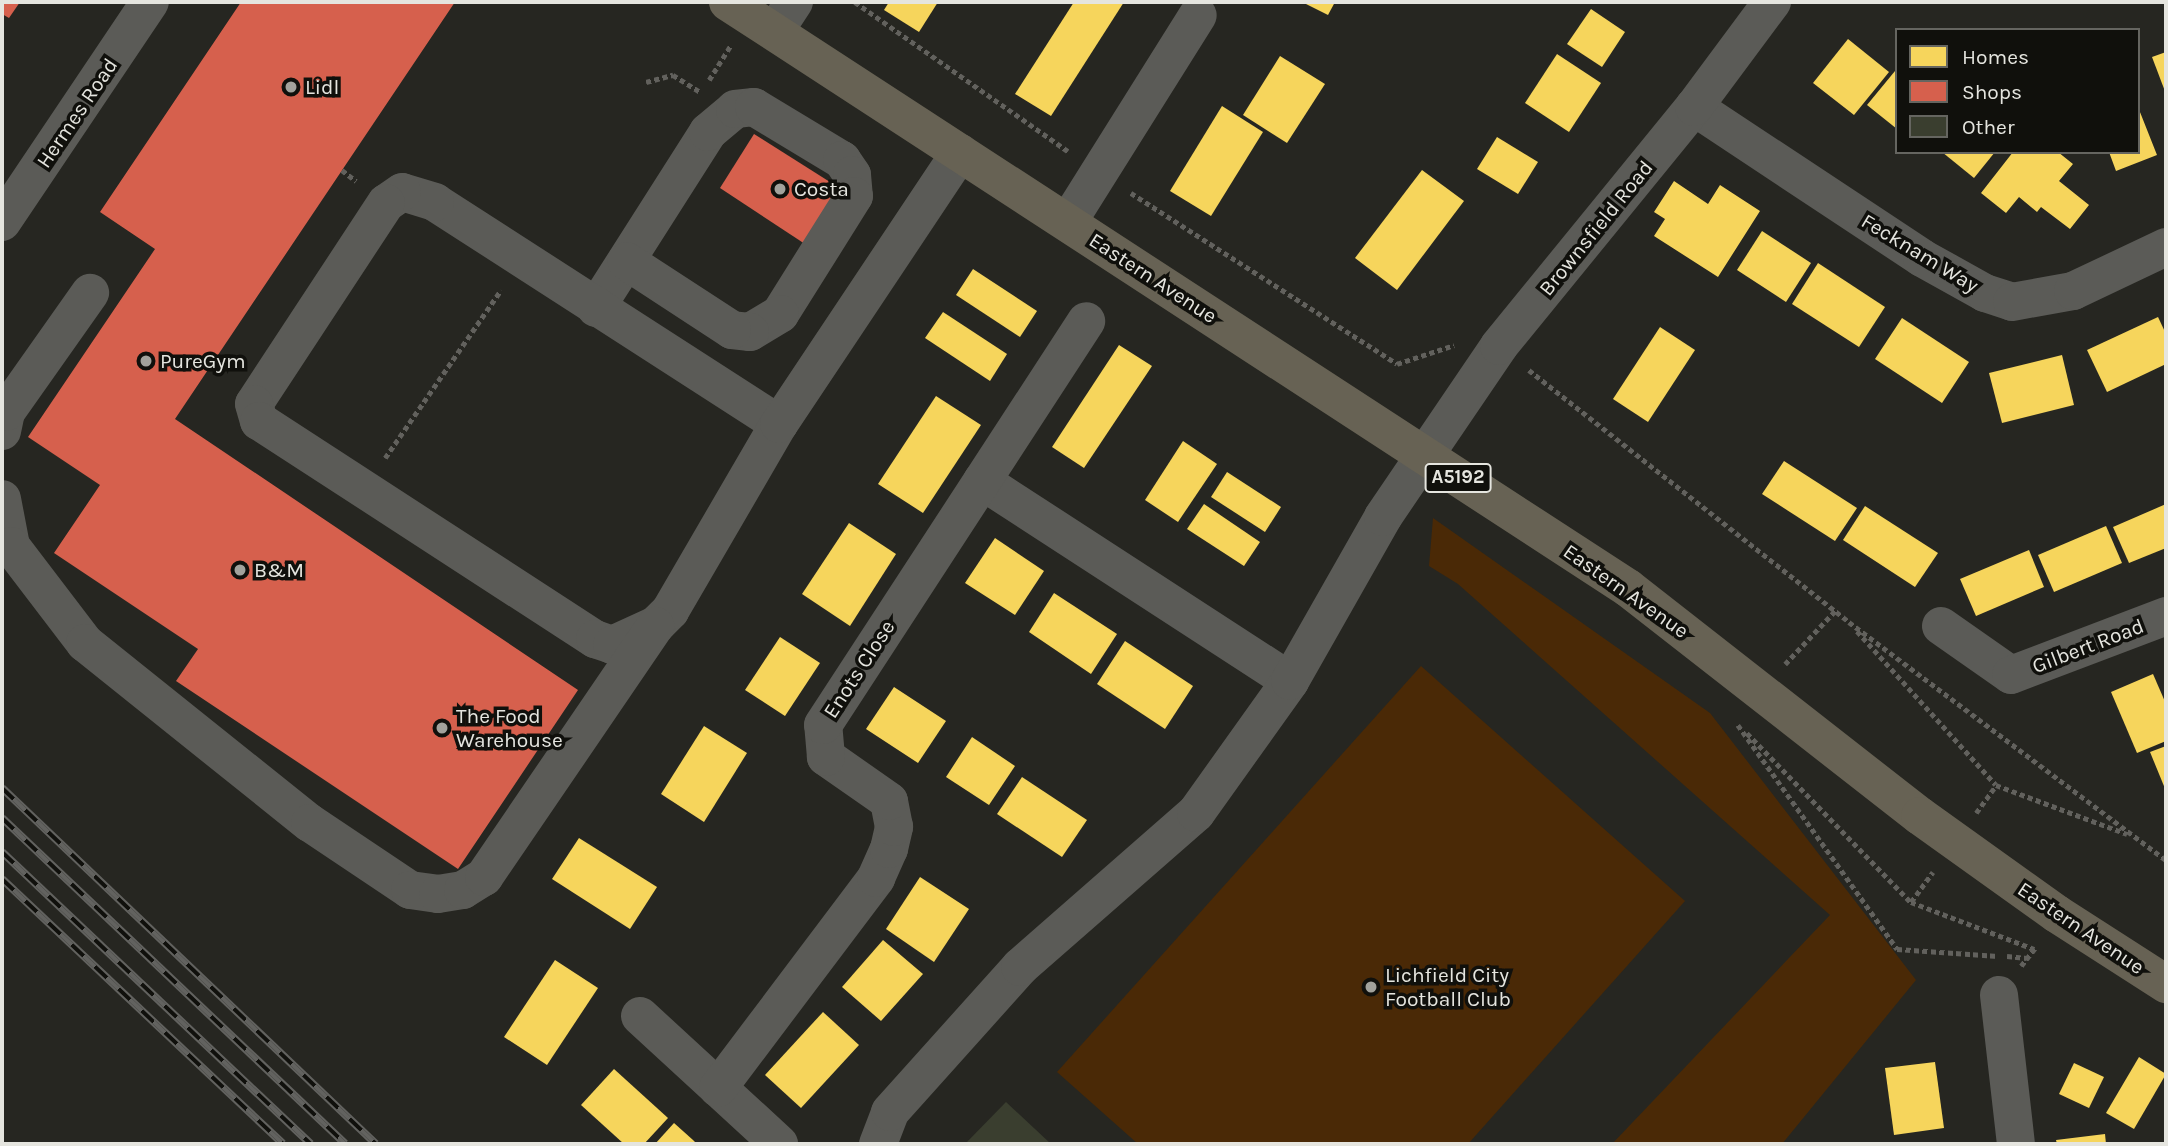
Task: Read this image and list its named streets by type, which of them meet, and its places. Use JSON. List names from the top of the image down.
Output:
{
  "streets": {
    "highway": ["Eastern Avenue", "A5192"],
    "street": [
      "Hermes Road",
      "Brownsfield Road",
      "Fecknam Way",
      "Gilbert Road",
      "Enots Close"
    ]
  },
  "crossings": [
    ["Brownsfield Road", "Fecknam Way"],
    ["Brownsfield Road", "Eastern Avenue"]
  ],
  "places": [
    "Lidl",
    "Costa",
    "PureGym",
    "B&M",
    "The Food Warehouse",
    "Lichfield City Football Club"
  ],
  "legend": ["Homes", "Shops", "Other"]
}
